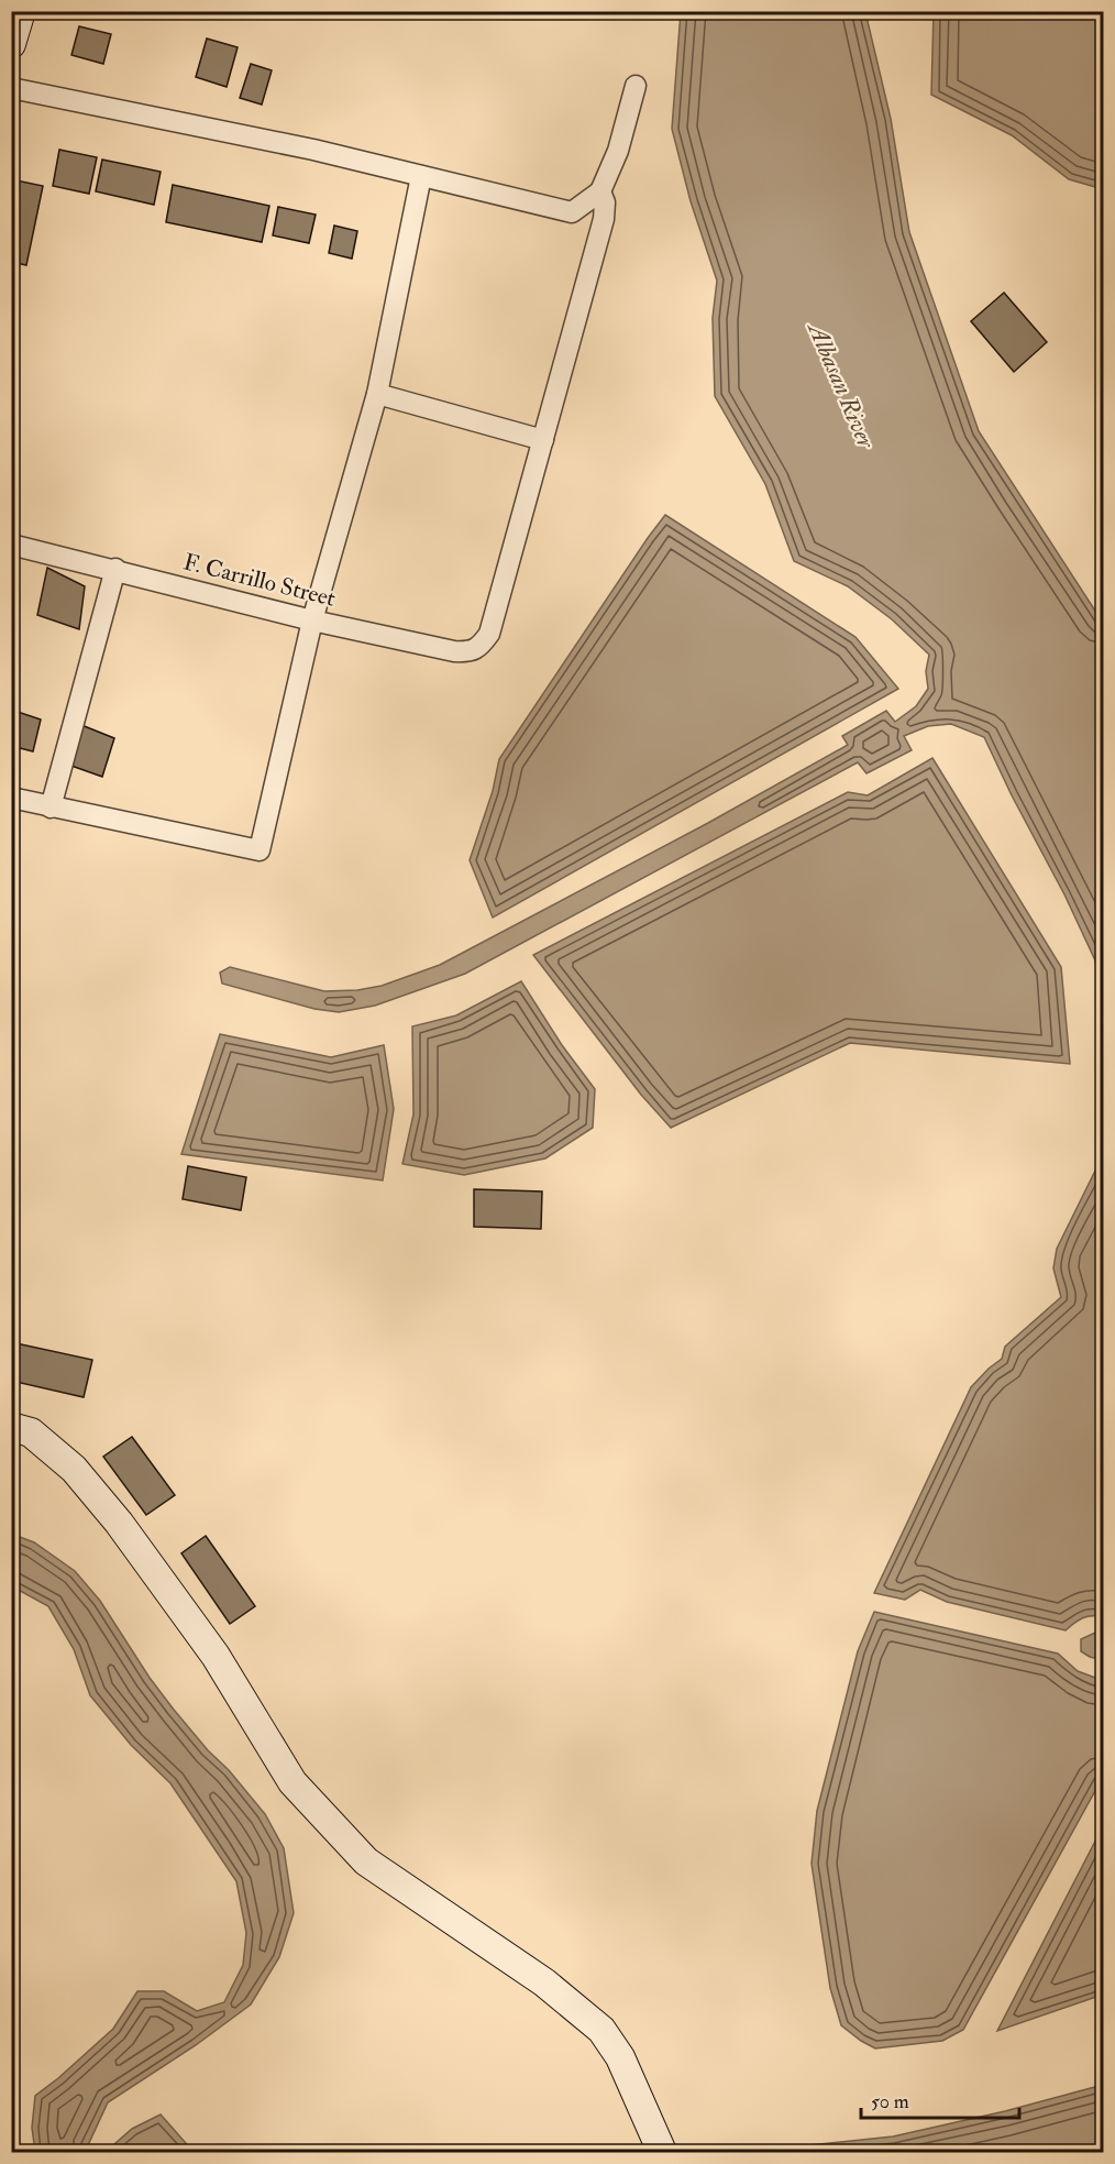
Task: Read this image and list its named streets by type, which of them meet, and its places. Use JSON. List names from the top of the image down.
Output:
{
  "streets": {
    "street": ["F. Carrillo Street"]
  },
  "water": ["Albasan River"],
  "scale_bar": "50 m"
}
